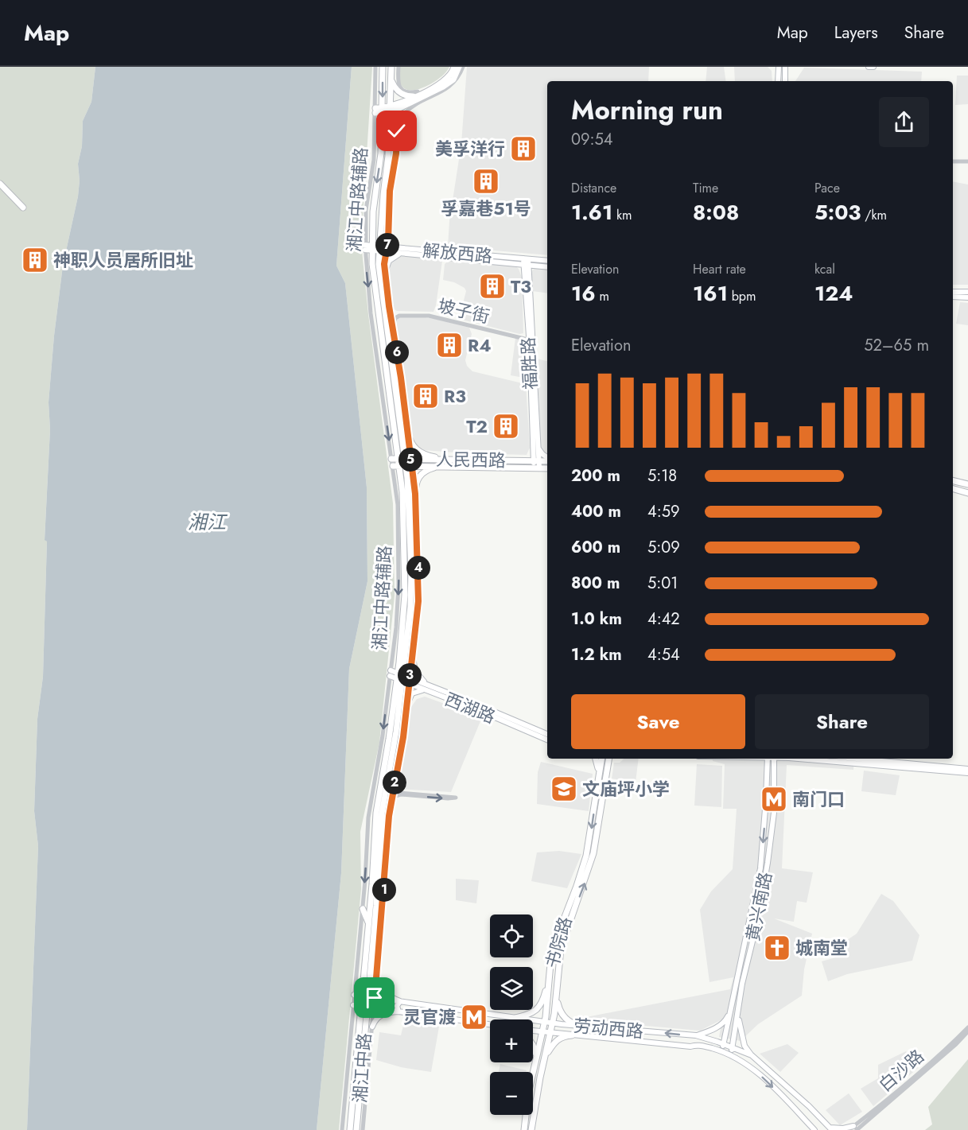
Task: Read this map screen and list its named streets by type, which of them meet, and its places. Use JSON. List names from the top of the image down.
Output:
{
  "streets": {
    "main road": [
      "解放西路",
      "福胜路",
      "人民西路",
      "西湖路",
      "黄兴南路",
      "书院路",
      "劳动西路",
      "湘江中路"
    ],
    "street": ["湘江中路辅路", "坡子街", "白沙路"]
  },
  "crossings": [
    ["湘江中路辅路", "解放西路"],
    ["湘江中路辅路", "坡子街"],
    ["湘江中路辅路", "人民西路"],
    ["湘江中路辅路", "西湖路"],
    ["湘江中路辅路", "劳动西路"],
    ["湘江中路辅路", "湘江中路"],
    ["解放西路", "福胜路"],
    ["解放西路", "湘江中路"],
    ["坡子街", "福胜路"],
    ["福胜路", "人民西路"],
    ["人民西路", "湘江中路"],
    ["西湖路", "湘江中路"],
    ["黄兴南路", "劳动西路"],
    ["书院路", "劳动西路"],
    ["劳动西路", "湘江中路"]
  ],
  "water": ["湘江"],
  "places": {
    "building": [
      "美孚洋行",
      "孚嘉巷51号",
      "神职人员居所旧址",
      "T3",
      "R4",
      "R3",
      "T2"
    ],
    "school or university": ["文庙坪小学"],
    "metro station": ["南门口", "灵官渡"],
    "church": ["城南堂"]
  },
  "page": {
    "header": "Map",
    "nav": ["Map", "Layers", "Share"],
    "heading": ["Morning run", "09:54"],
    "stats": [
      ["Distance", "1.61 km"],
      ["Time", "8:08"],
      ["Pace", "5:03 /km"],
      ["Elevation", "16 m"],
      ["Heart rate", "161 bpm"],
      ["kcal", "124"]
    ],
    "pins": [
      "7",
      "6",
      "5",
      "4",
      "3",
      "2",
      "1"
    ],
    "chart": ["Elevation", "52–65 m"],
    "list": [
      {
        "name": "200 m",
        "note": "5:18"
      },
      {
        "name": "400 m",
        "note": "4:59"
      },
      {
        "name": "600 m",
        "note": "5:09"
      },
      {
        "name": "800 m",
        "note": "5:01"
      },
      {
        "name": "1.0 km",
        "note": "4:42"
      },
      {
        "name": "1.2 km",
        "note": "4:54"
      }
    ],
    "buttons": ["Save", "Share"],
    "map_buttons": ["+", "−"]
  }
}
